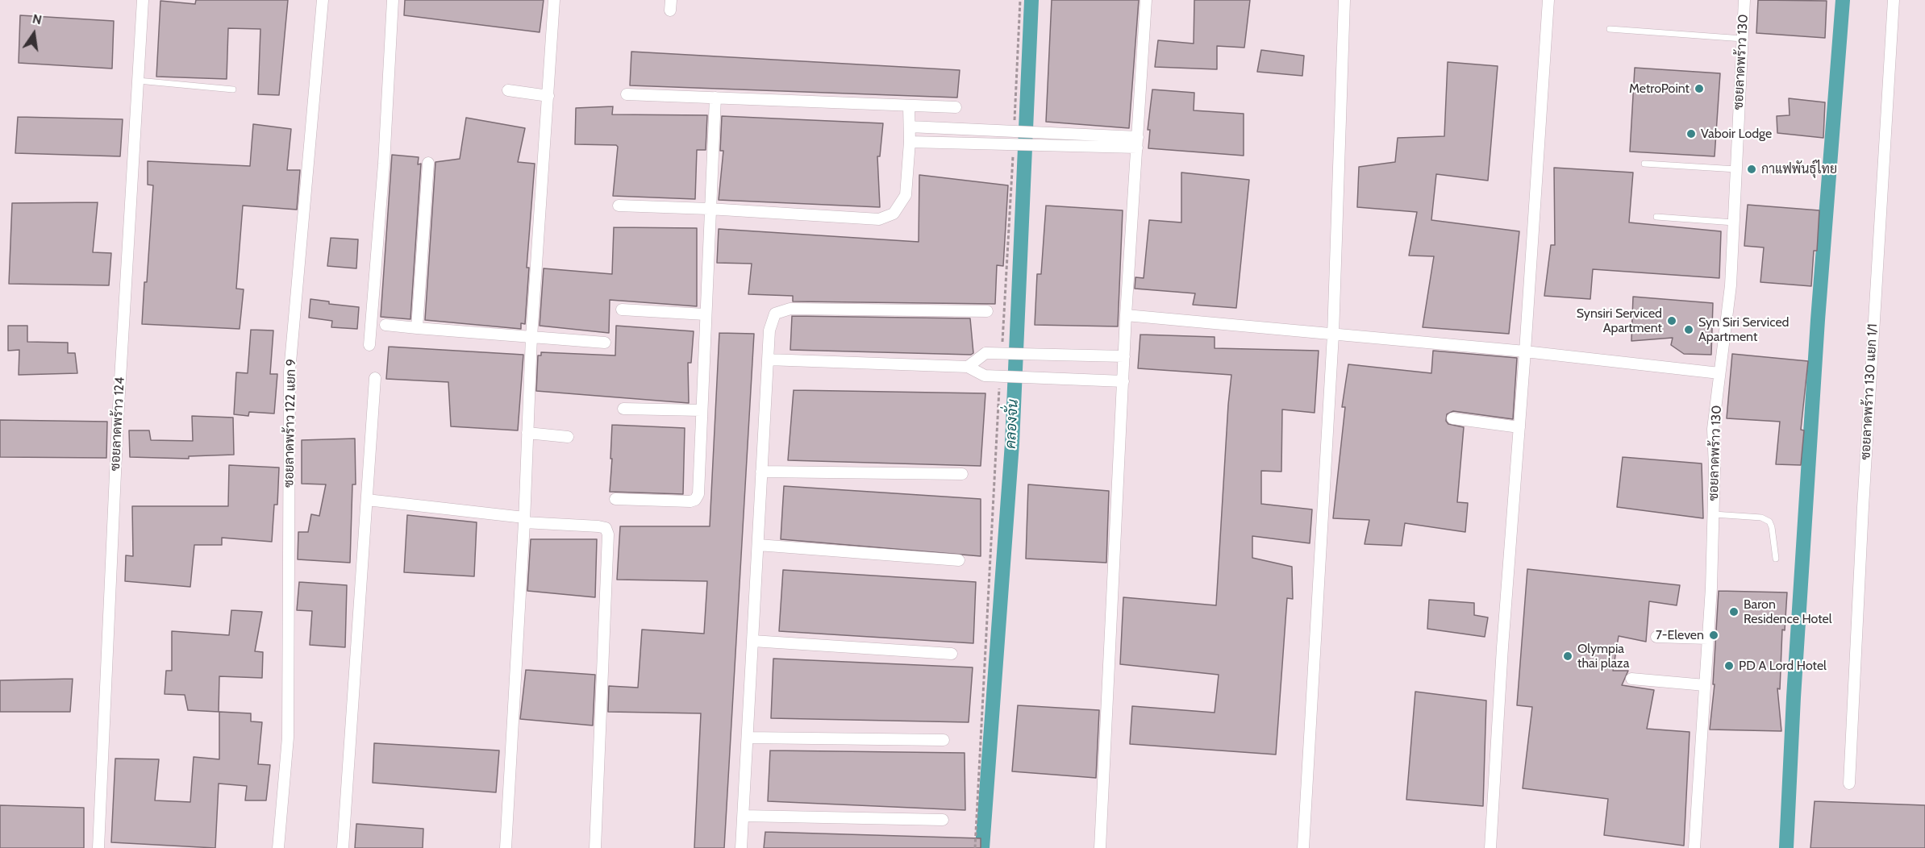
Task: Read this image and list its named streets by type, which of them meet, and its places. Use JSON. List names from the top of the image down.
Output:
{
  "streets": {
    "street": [
      "ซอยลาดพร้าว 130",
      "ซอยลาดพร้าว 130 แยก 1/1",
      "ซอยลาดพร้าว 122 แยก 9",
      "ซอยลาดพร้าว 124"
    ]
  },
  "water": ["คลองจั่น"],
  "places": [
    "MetroPoint",
    "Vaboir Lodge",
    "กาแฟพันธุ์ไทย",
    "Synsiri Serviced Apartment",
    "Syn Siri Serviced Apartment",
    "Baron Residence Hotel",
    "7-Eleven",
    "Olympia thai plaza",
    "PD A Lord Hotel"
  ],
  "north": "top"
}
